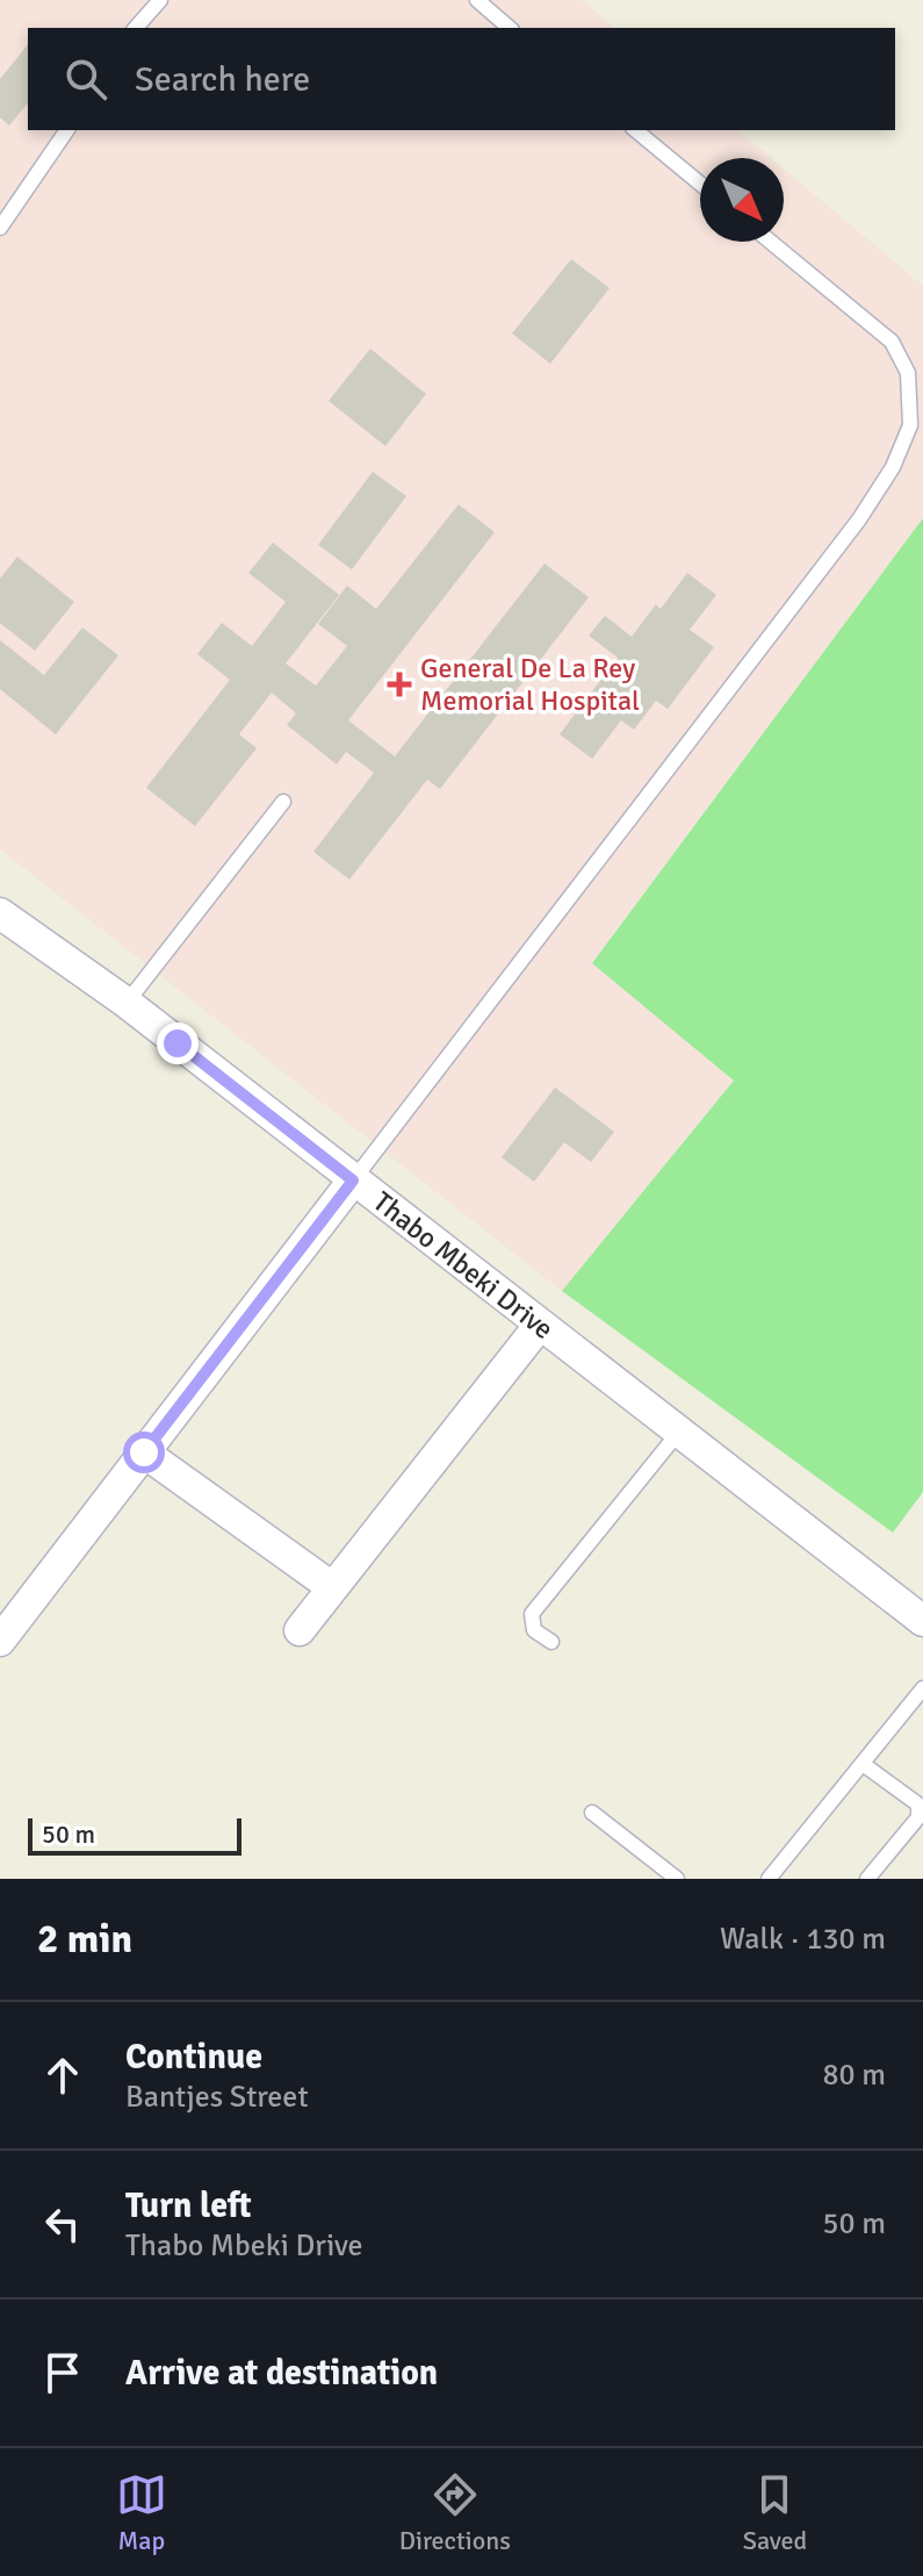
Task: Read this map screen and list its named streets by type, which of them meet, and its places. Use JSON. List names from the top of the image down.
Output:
{
  "streets": {
    "street": ["Thabo Mbeki Drive"]
  },
  "places": {
    "health": ["General De La Rey Memorial Hospital"]
  },
  "scale_bar": "50 m",
  "north": "bottom right",
  "page": {
    "search": "Search here",
    "scale": "50 m",
    "heading": ["2 min", "Walk · 130 m"],
    "list": [
      ["Continue", "Bantjes Street", "80 m"],
      ["Turn left", "Thabo Mbeki Drive", "50 m"],
      "Arrive at destination"
    ],
    "nav": ["Map", "Directions", "Saved"]
  }
}
